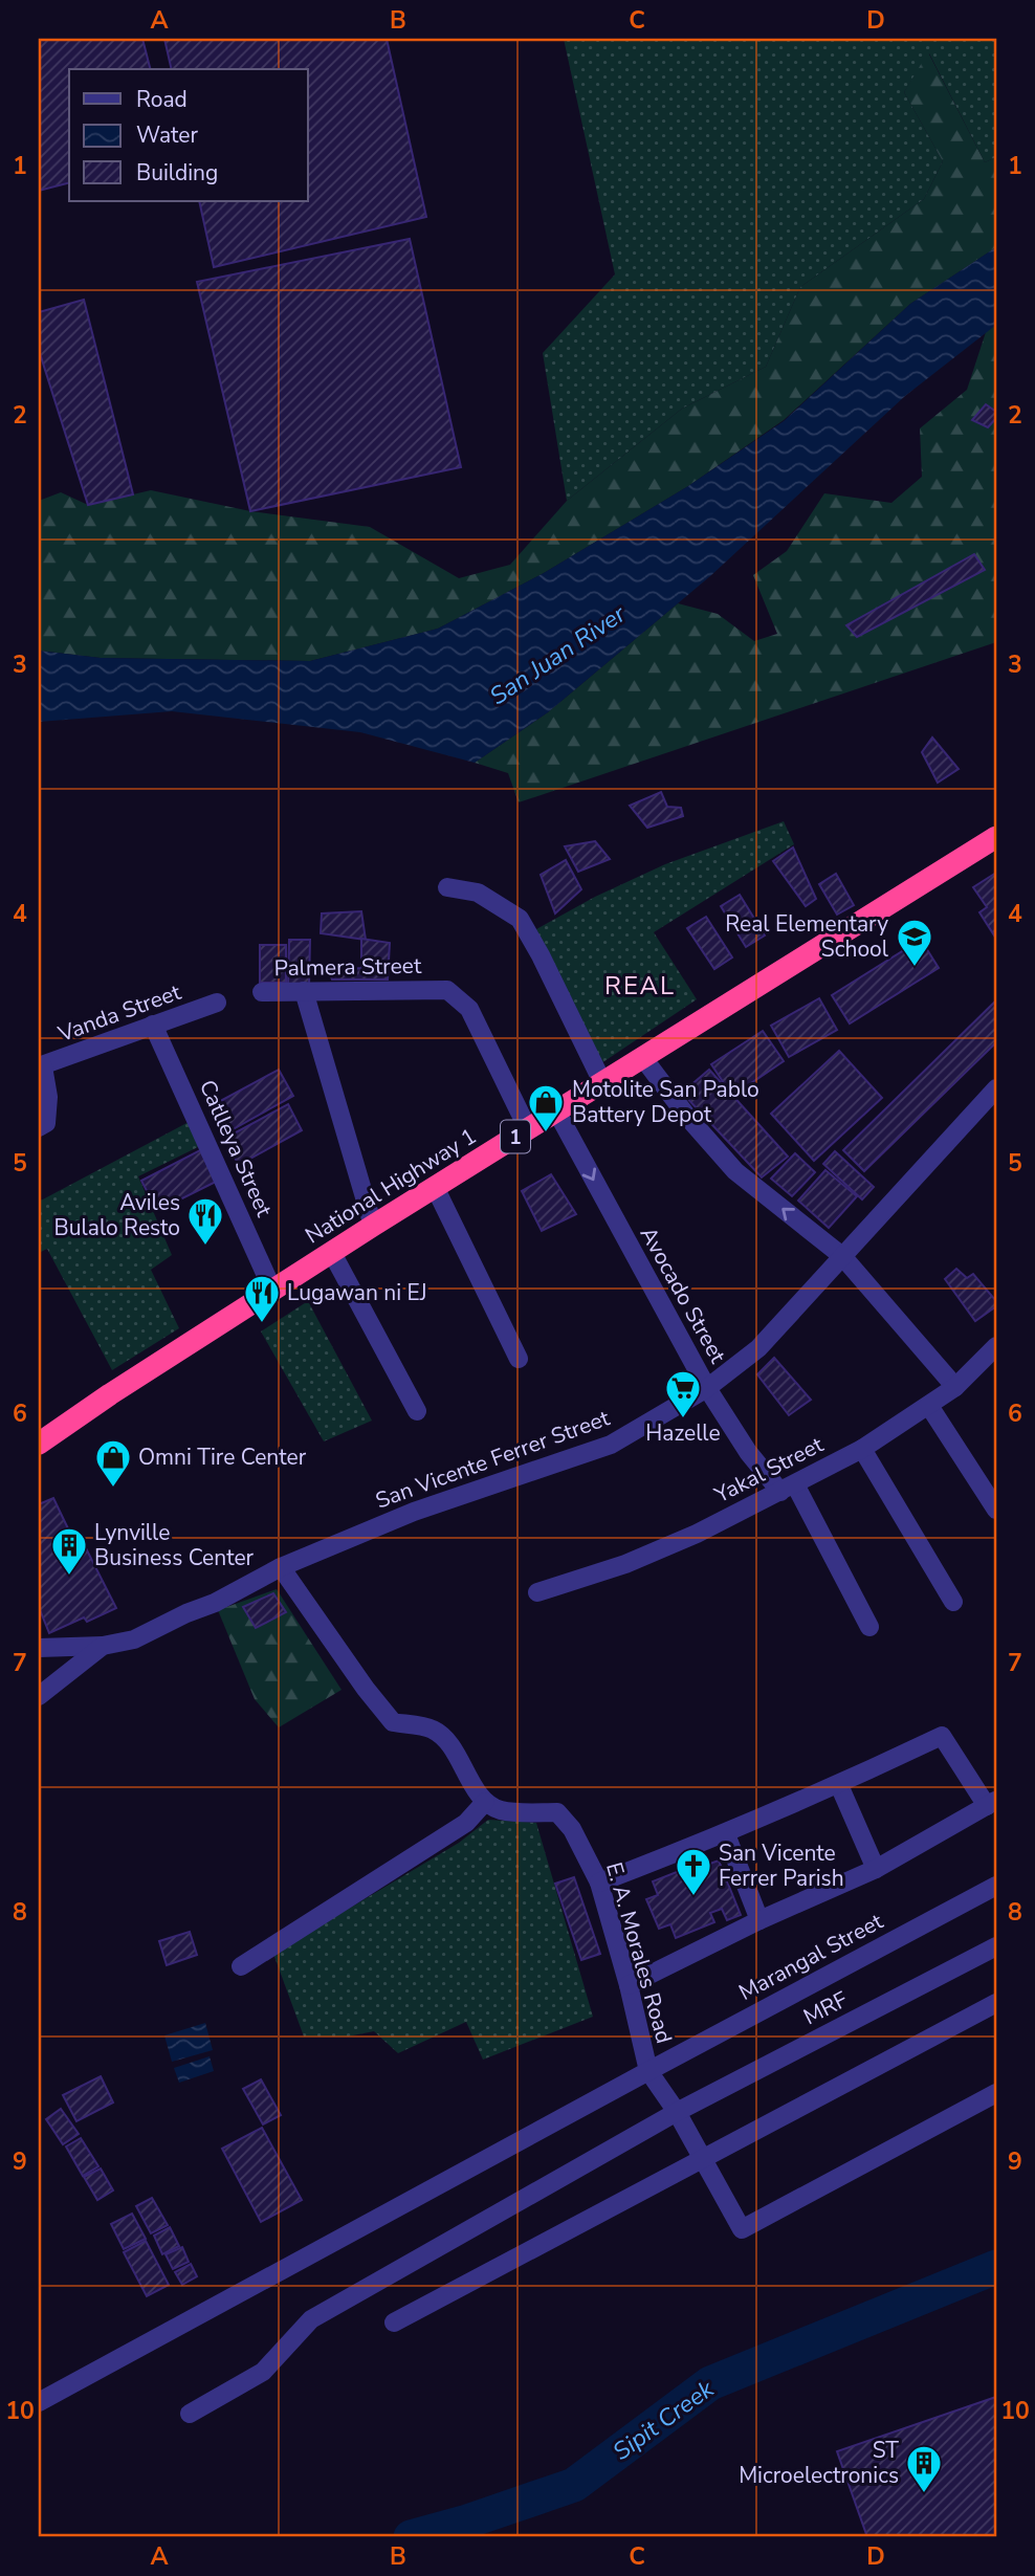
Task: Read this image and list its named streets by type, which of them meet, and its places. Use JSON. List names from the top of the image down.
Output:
{
  "streets": {
    "highway": ["1", "National Highway 1"],
    "street": [
      "Palmera Street",
      "Vanda Street",
      "Catlleya Street",
      "Avocado Street",
      "San Vicente Ferrer Street",
      "Yakal Street",
      "E. A. Morales Road",
      "Marangal Street",
      "MRF"
    ]
  },
  "crossings": [
    ["Palmera Street", "National Highway 1"],
    ["Vanda Street", "Catlleya Street"],
    ["Catlleya Street", "National Highway 1"],
    ["National Highway 1", "Avocado Street"],
    ["Avocado Street", "San Vicente Ferrer Street"],
    ["Avocado Street", "Yakal Street"],
    ["E. A. Morales Road", "Marangal Street"]
  ],
  "districts": ["REAL"],
  "water": ["San Juan River", "Sipit Creek"],
  "places": {
    "school or university": ["Real Elementary School"],
    "shop": ["Motolite San Pablo Battery Depot", "Omni Tire Center"],
    "restaurant": ["Aviles Bulalo Resto", "Lugawan ni EJ"],
    "supermarket": ["Hazelle"],
    "building": ["Lynville Business Center", "ST Microelectronics"],
    "church": ["San Vicente Ferrer Parish"]
  },
  "legend": ["Road", "Water", "Building"],
  "grid": {
    "columns": [
      "A",
      "B",
      "C",
      "D"
    ],
    "rows": [
      "1",
      "2",
      "3",
      "4",
      "5",
      "6",
      "7",
      "8",
      "9",
      "10"
    ]
  }
}
